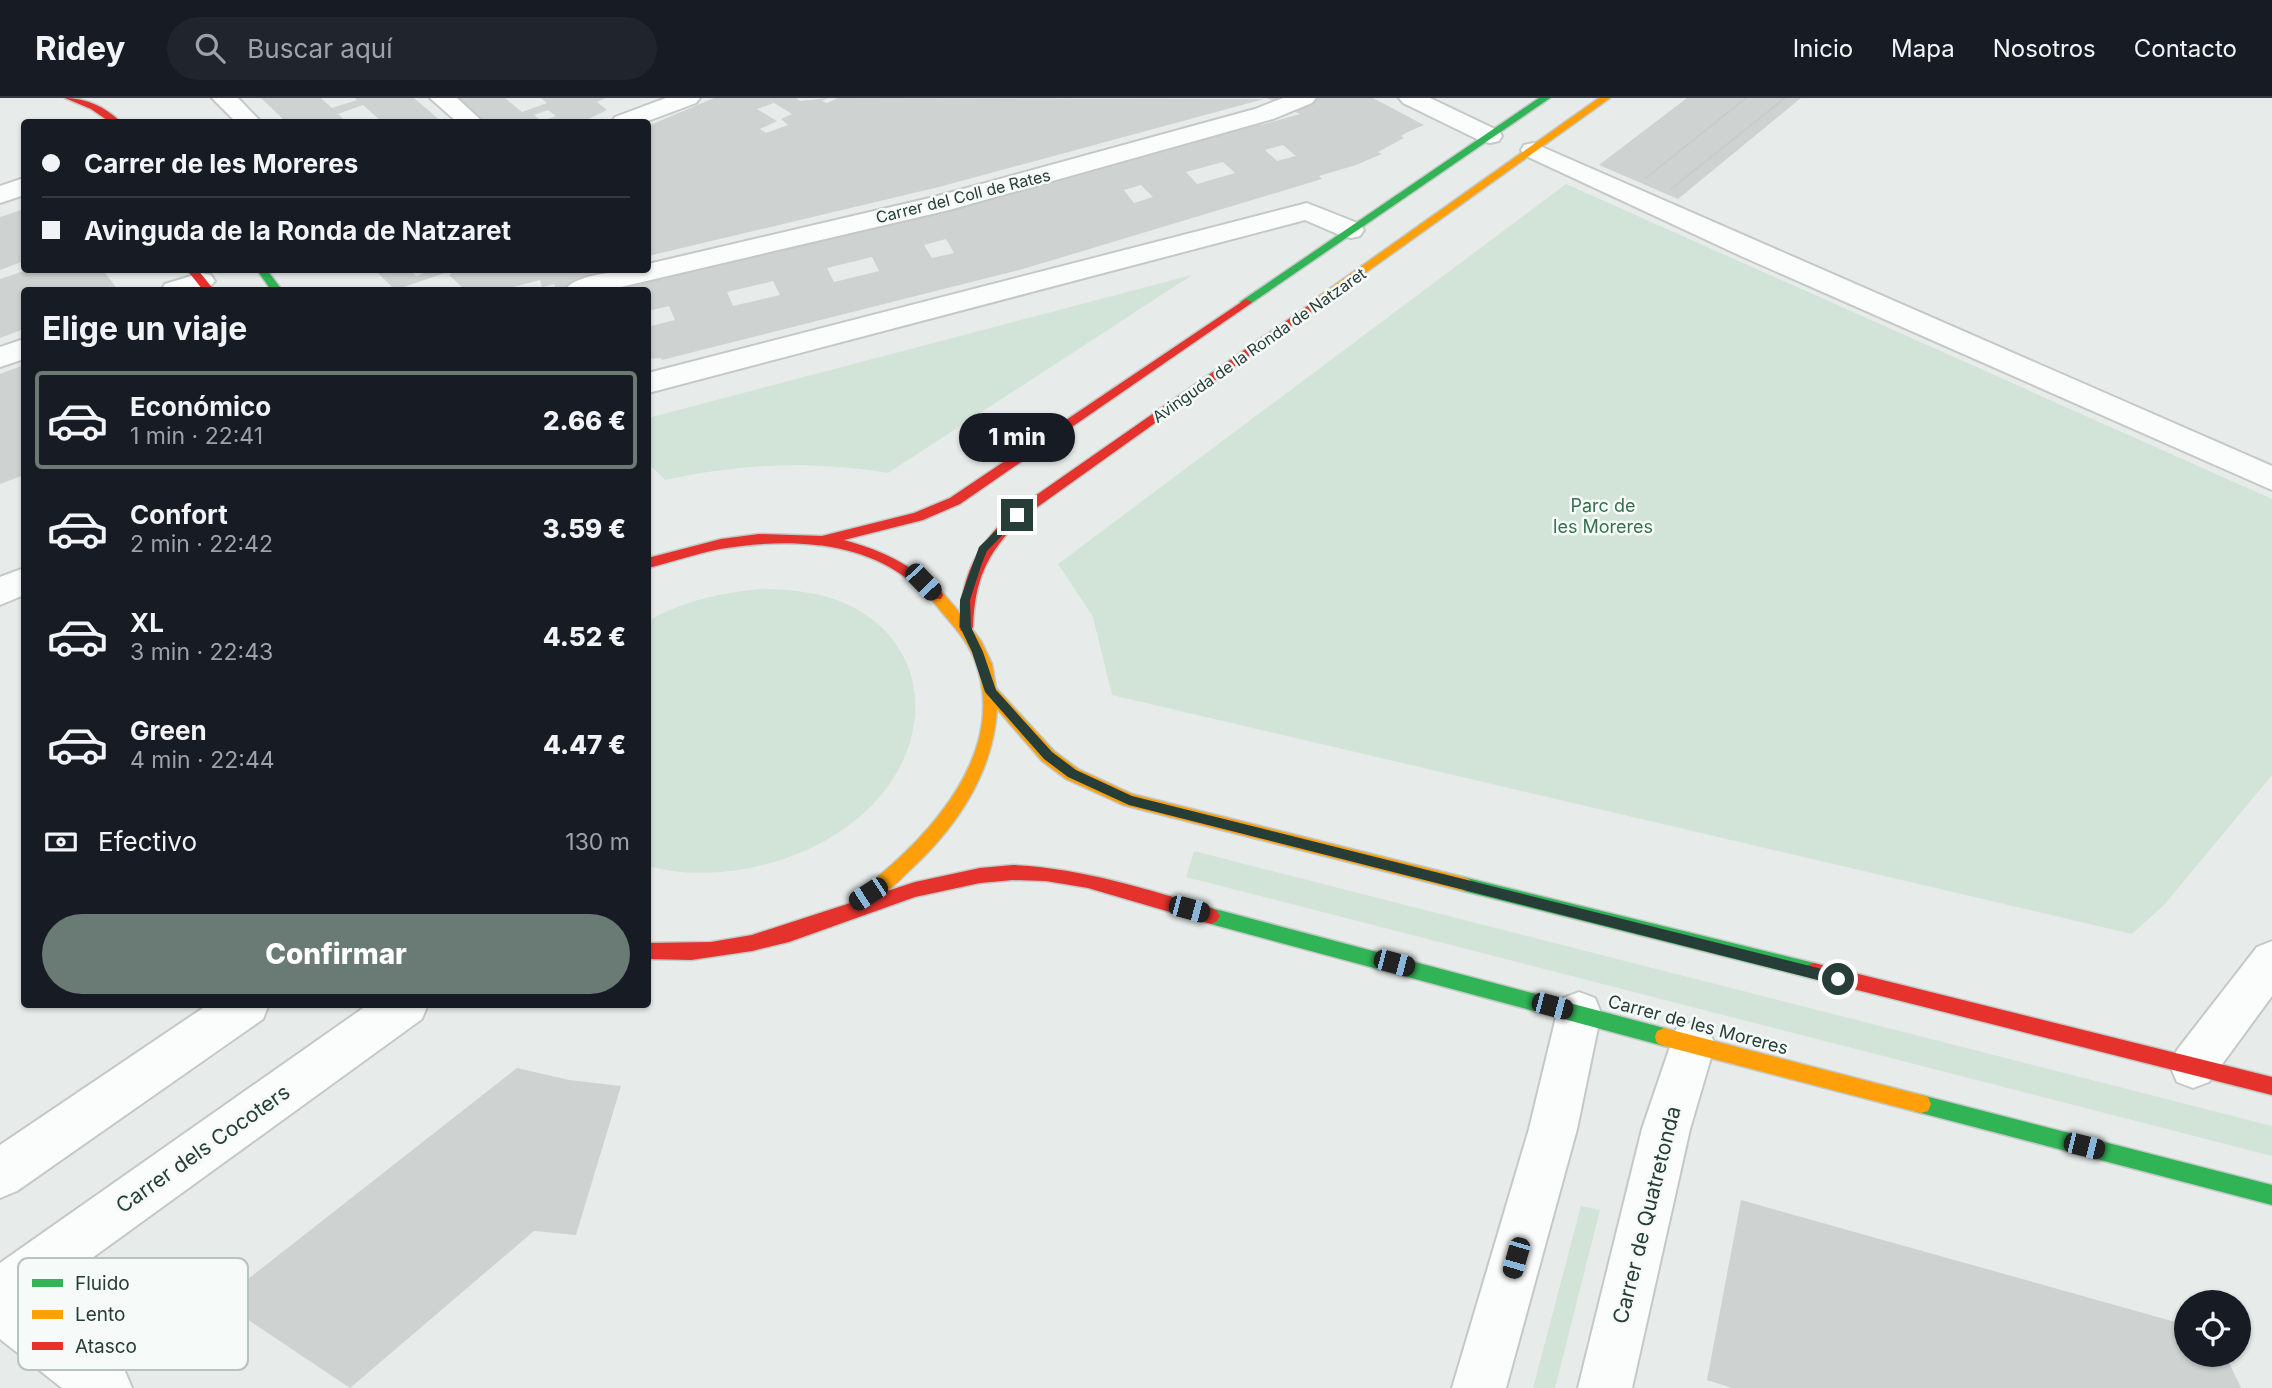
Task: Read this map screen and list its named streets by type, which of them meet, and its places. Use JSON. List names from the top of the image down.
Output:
{
  "streets": {
    "main road": ["Avinguda de la Ronda de Natzaret", "Carrer de les Moreres"],
    "street": ["Carrer del Coll de Rates", "Carrer dels Cocoters", "Carrer de Quatretonda"]
  },
  "crossings": [
    ["Carrer de les Moreres", "Carrer de Quatretonda"]
  ],
  "parks": ["Parc de les Moreres"],
  "legend": ["Fluido", "Lento", "Atasco"],
  "page": {
    "header": "Ridey",
    "search": "Buscar aquí",
    "nav": [
      "Inicio",
      "Mapa",
      "Nosotros",
      "Contacto"
    ],
    "banner": ["Carrer de les Moreres", "Avinguda de la Ronda de Natzaret"],
    "heading": "Elige un viaje",
    "list": [
      {
        "name": "Económico",
        "note": "1 min · 22:41",
        "value": "2.66 €"
      },
      {
        "name": "Confort",
        "note": "2 min · 22:42",
        "value": "3.59 €"
      },
      {
        "name": "XL",
        "note": "3 min · 22:43",
        "value": "4.52 €"
      },
      {
        "name": "Green",
        "note": "4 min · 22:44",
        "value": "4.47 €"
      }
    ],
    "bubble": "1 min",
    "pay": ["Efectivo", "130 m"],
    "buttons": "Confirmar"
  }
}
